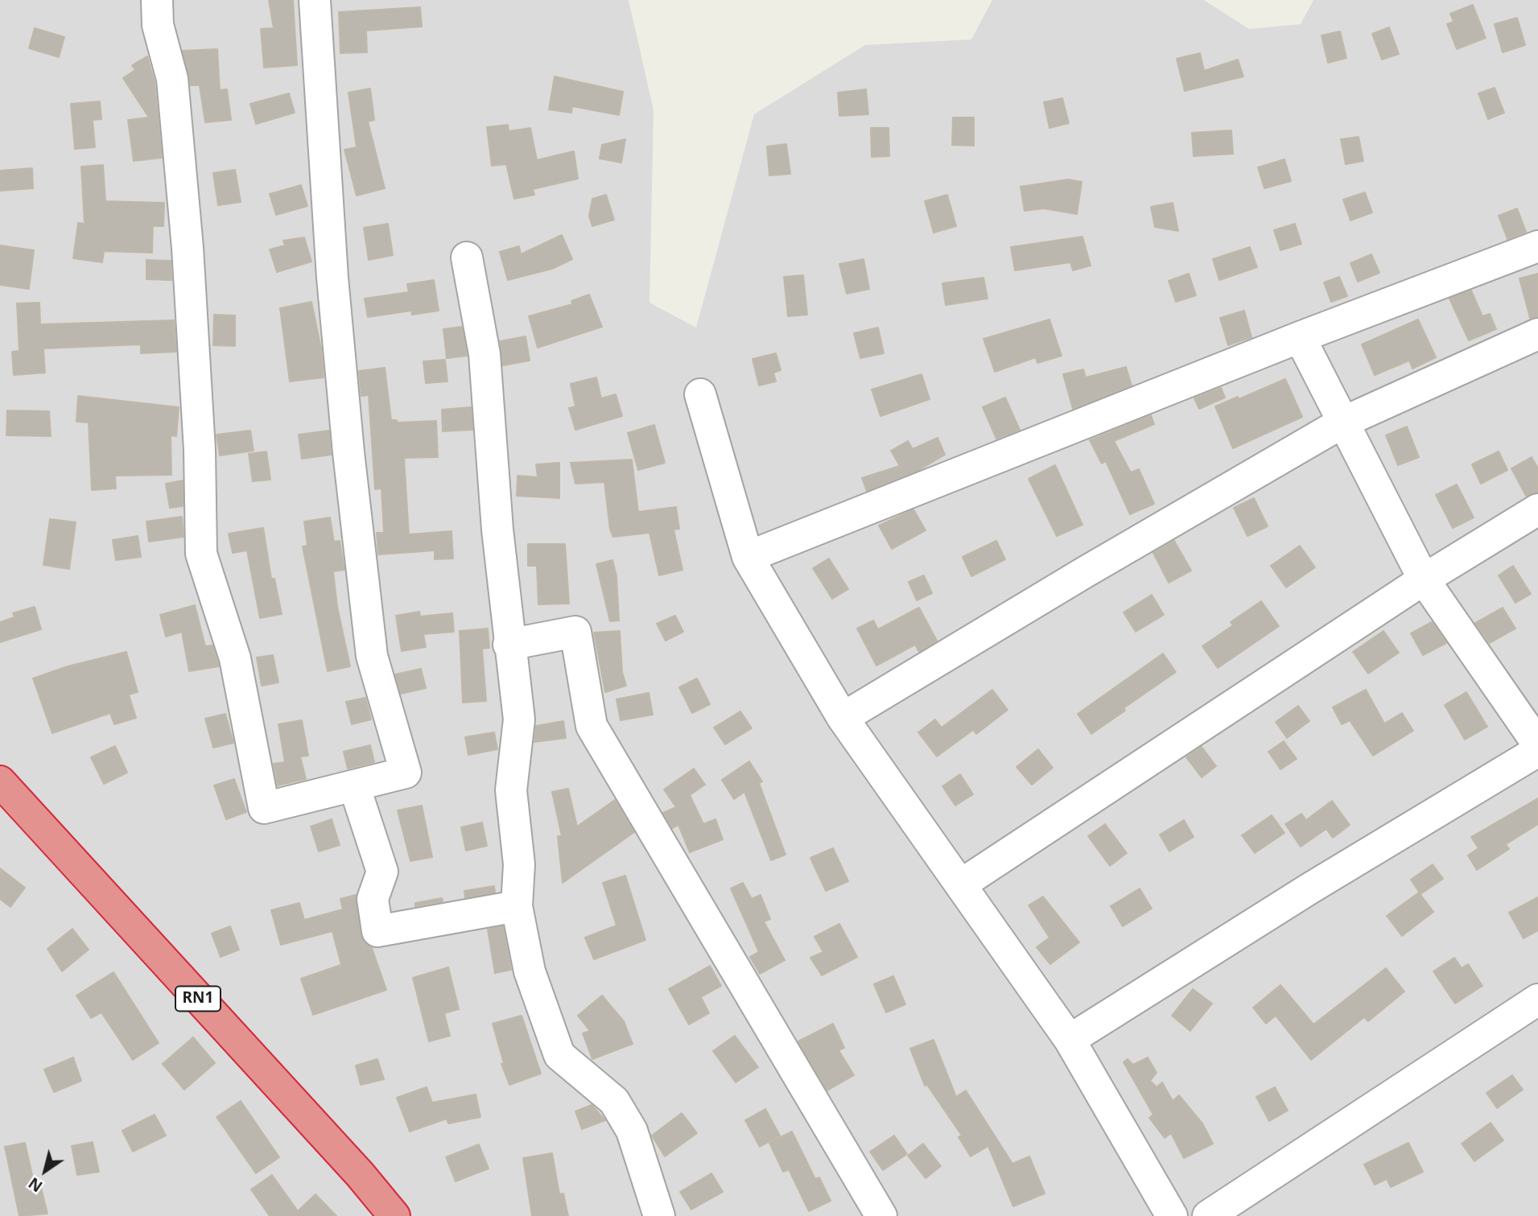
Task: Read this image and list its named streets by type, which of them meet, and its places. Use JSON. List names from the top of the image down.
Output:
{
  "streets": {
    "highway": ["RN1"]
  },
  "north": "bottom left"
}
